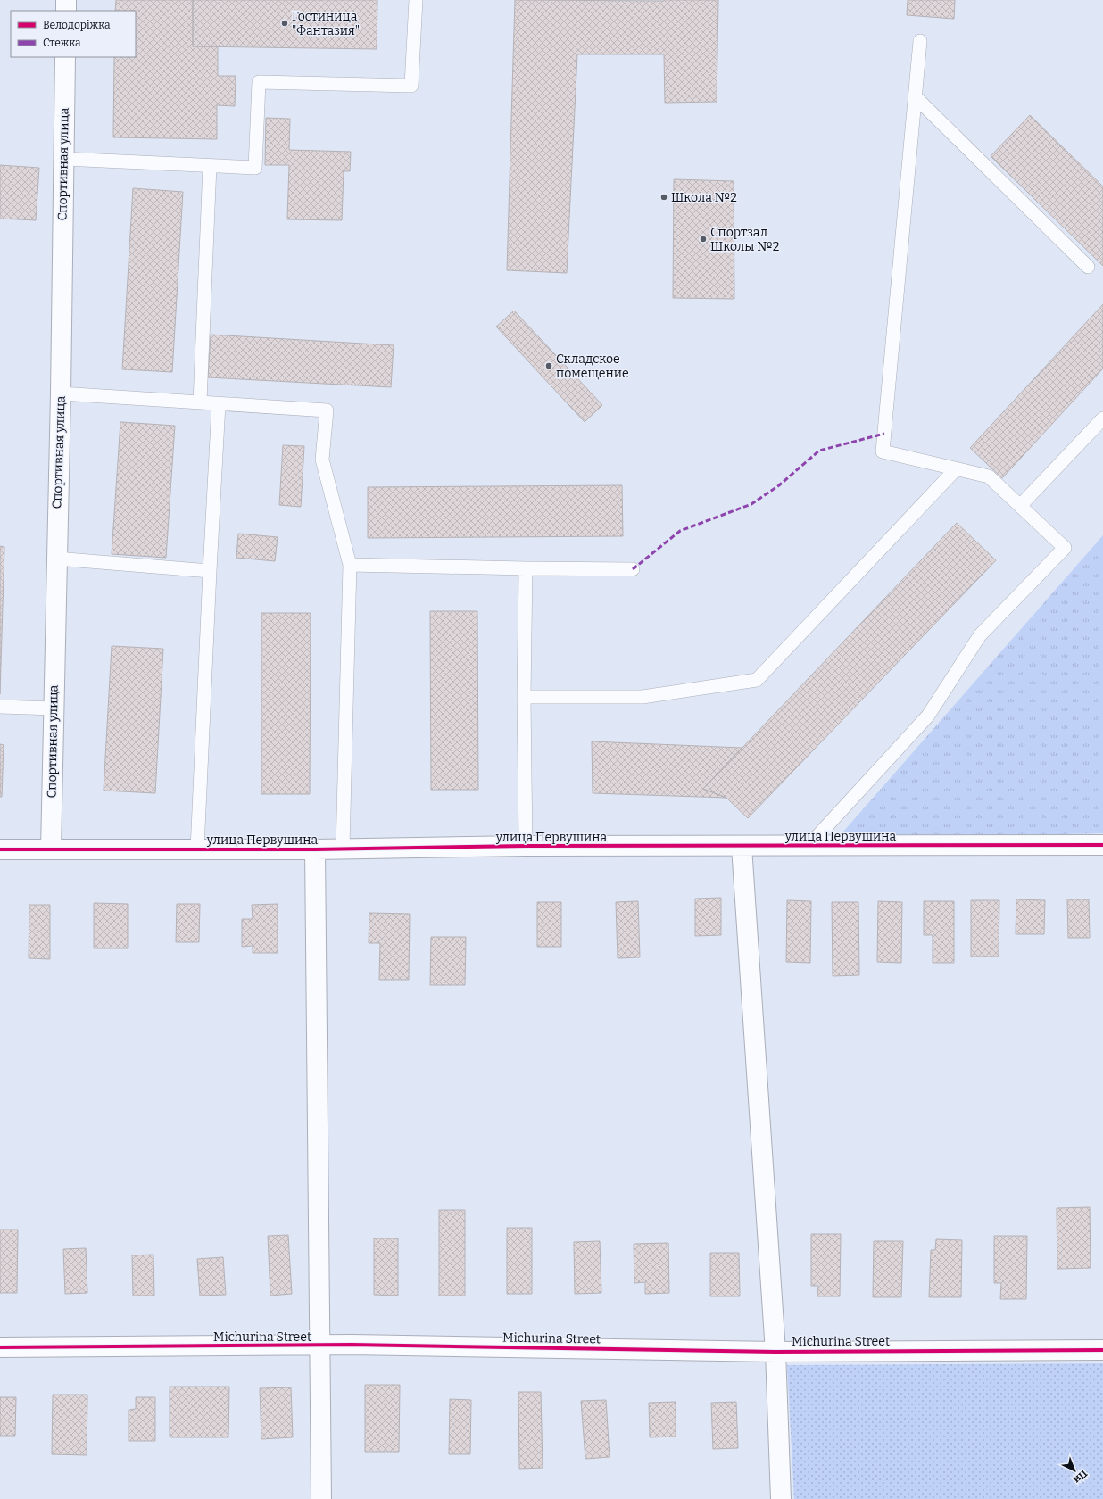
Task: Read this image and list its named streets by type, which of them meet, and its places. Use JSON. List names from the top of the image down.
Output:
{
  "streets": {
    "street": ["Спортивная улица", "улица Первушина", "Michurina Street"]
  },
  "crossings": [
    ["Спортивная улица", "улица Первушина"]
  ],
  "places": [
    "Гостиница \"Фантазия\"",
    "Школа №2",
    "Спортзал Школы №2",
    "Складское помещение"
  ],
  "legend": ["Велодоріжка", "Стежка"],
  "north": "bottom right"
}
